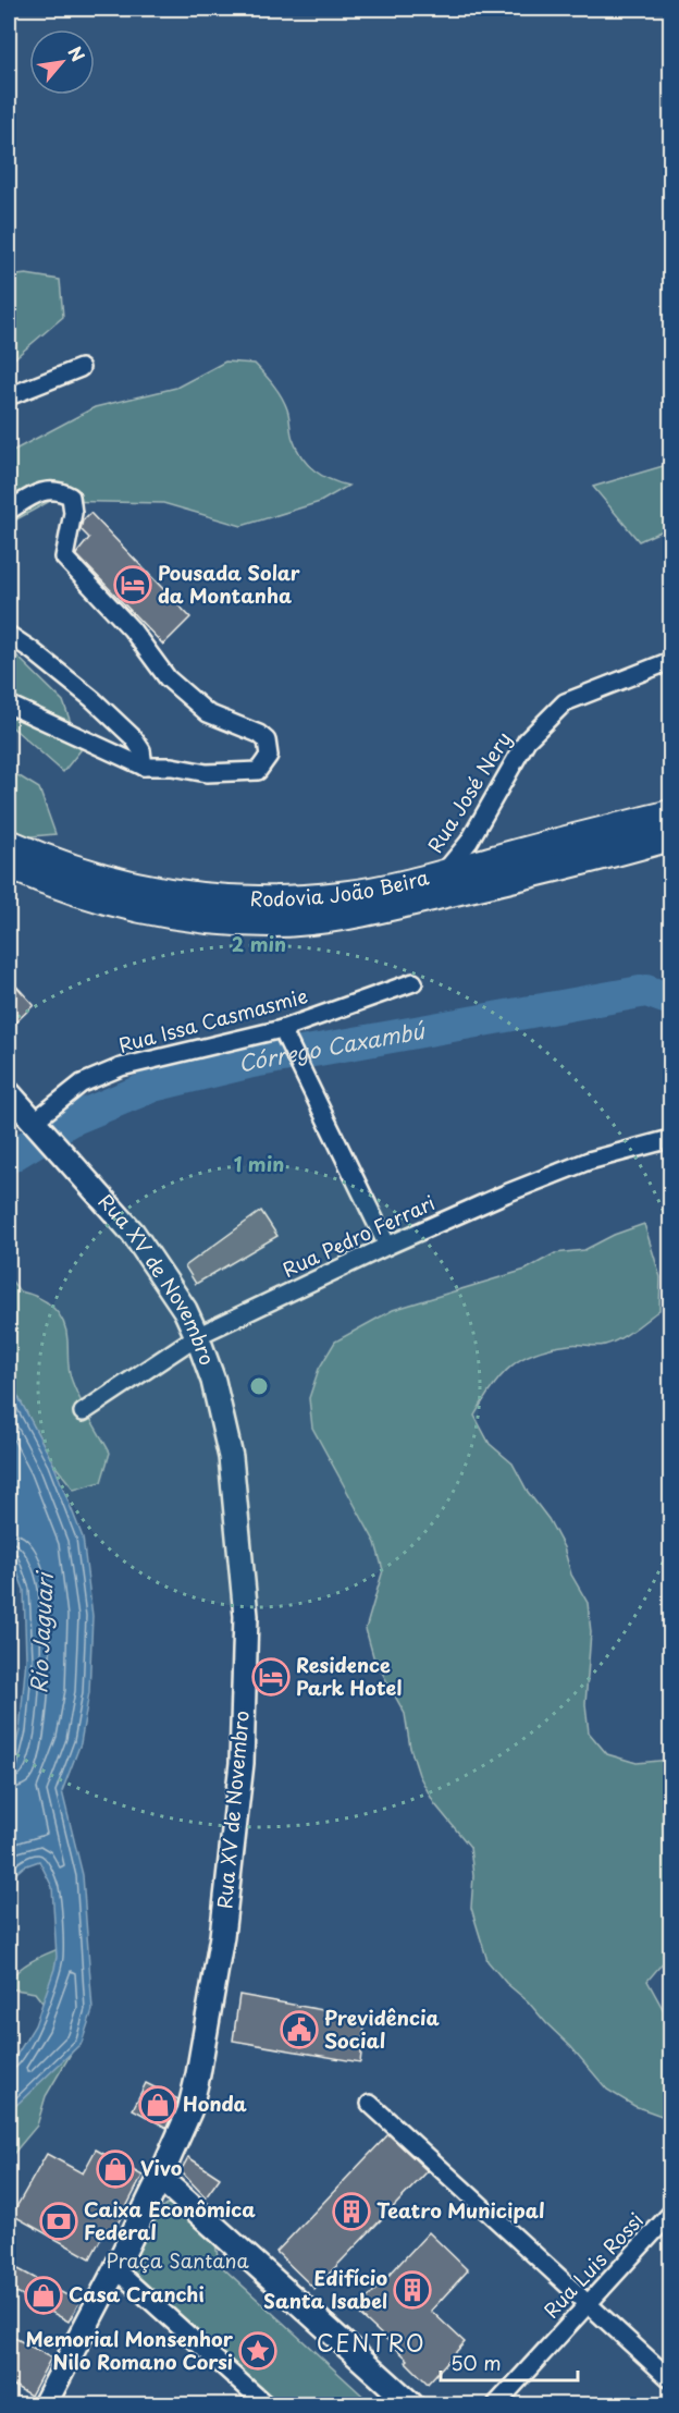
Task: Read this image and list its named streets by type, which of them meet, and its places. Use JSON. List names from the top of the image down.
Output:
{
  "streets": {
    "main road": ["Rodovia João Beira", "Rua XV de Novembro"],
    "street": [
      "Rua José Nery",
      "Rua Issa Casmasmie",
      "Rua Pedro Ferrari",
      "Rua Luis Rossi"
    ]
  },
  "crossings": [
    ["Rua José Nery", "Rodovia João Beira"],
    ["Rua Issa Casmasmie", "Rua XV de Novembro"],
    ["Rua Pedro Ferrari", "Rua XV de Novembro"]
  ],
  "districts": ["CENTRO"],
  "water": ["Córrego Caxambú", "Rio Jaguari"],
  "parks": ["Praça Santana"],
  "places": {
    "hotel": ["Pousada Solar da Montanha", "Residence Park Hotel"],
    "public building": ["Previdência Social"],
    "shop": ["Honda", "Vivo", "Casa Cranchi"],
    "building": ["Teatro Municipal", "Edifício Santa Isabel"],
    "bank": ["Caixa Econômica Federal"],
    "place": ["Memorial Monsenhor Nilo Romano Corsi"]
  },
  "scale_bar": "50 m",
  "north": "top right",
  "rings": ["2 min", "1 min"]
}
